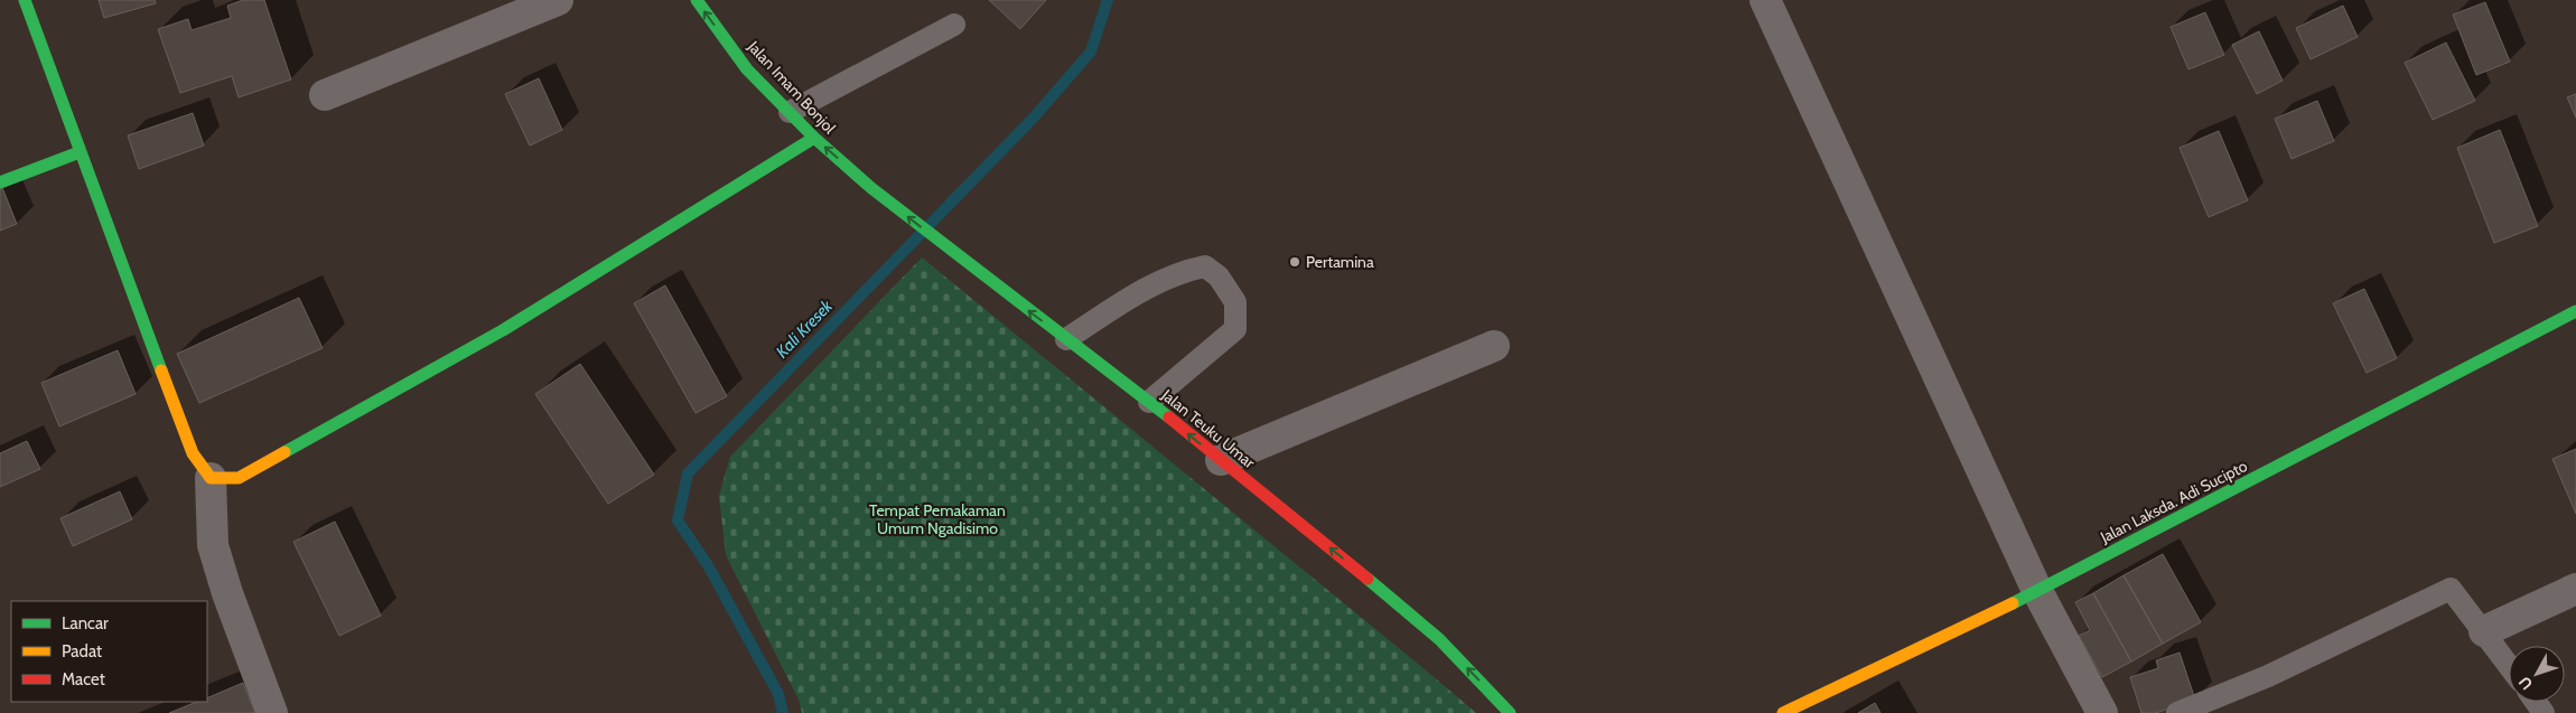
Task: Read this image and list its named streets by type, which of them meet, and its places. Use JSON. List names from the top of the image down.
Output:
{
  "streets": {
    "street": ["Jalan Imam Bonjol", "Jalan Teuku Umar", "Jalan Laksda. Adi Sucipto"]
  },
  "crossings": [
    ["Jalan Imam Bonjol", "Jalan Teuku Umar"]
  ],
  "one_way": ["Jalan Imam Bonjol", "Jalan Teuku Umar"],
  "water": ["Kali Kresek"],
  "parks": ["Tempat Pemakaman Umum Ngadisimo"],
  "places": ["Pertamina"],
  "legend": ["Lancar", "Padat", "Macet"],
  "north": "bottom left"
}
